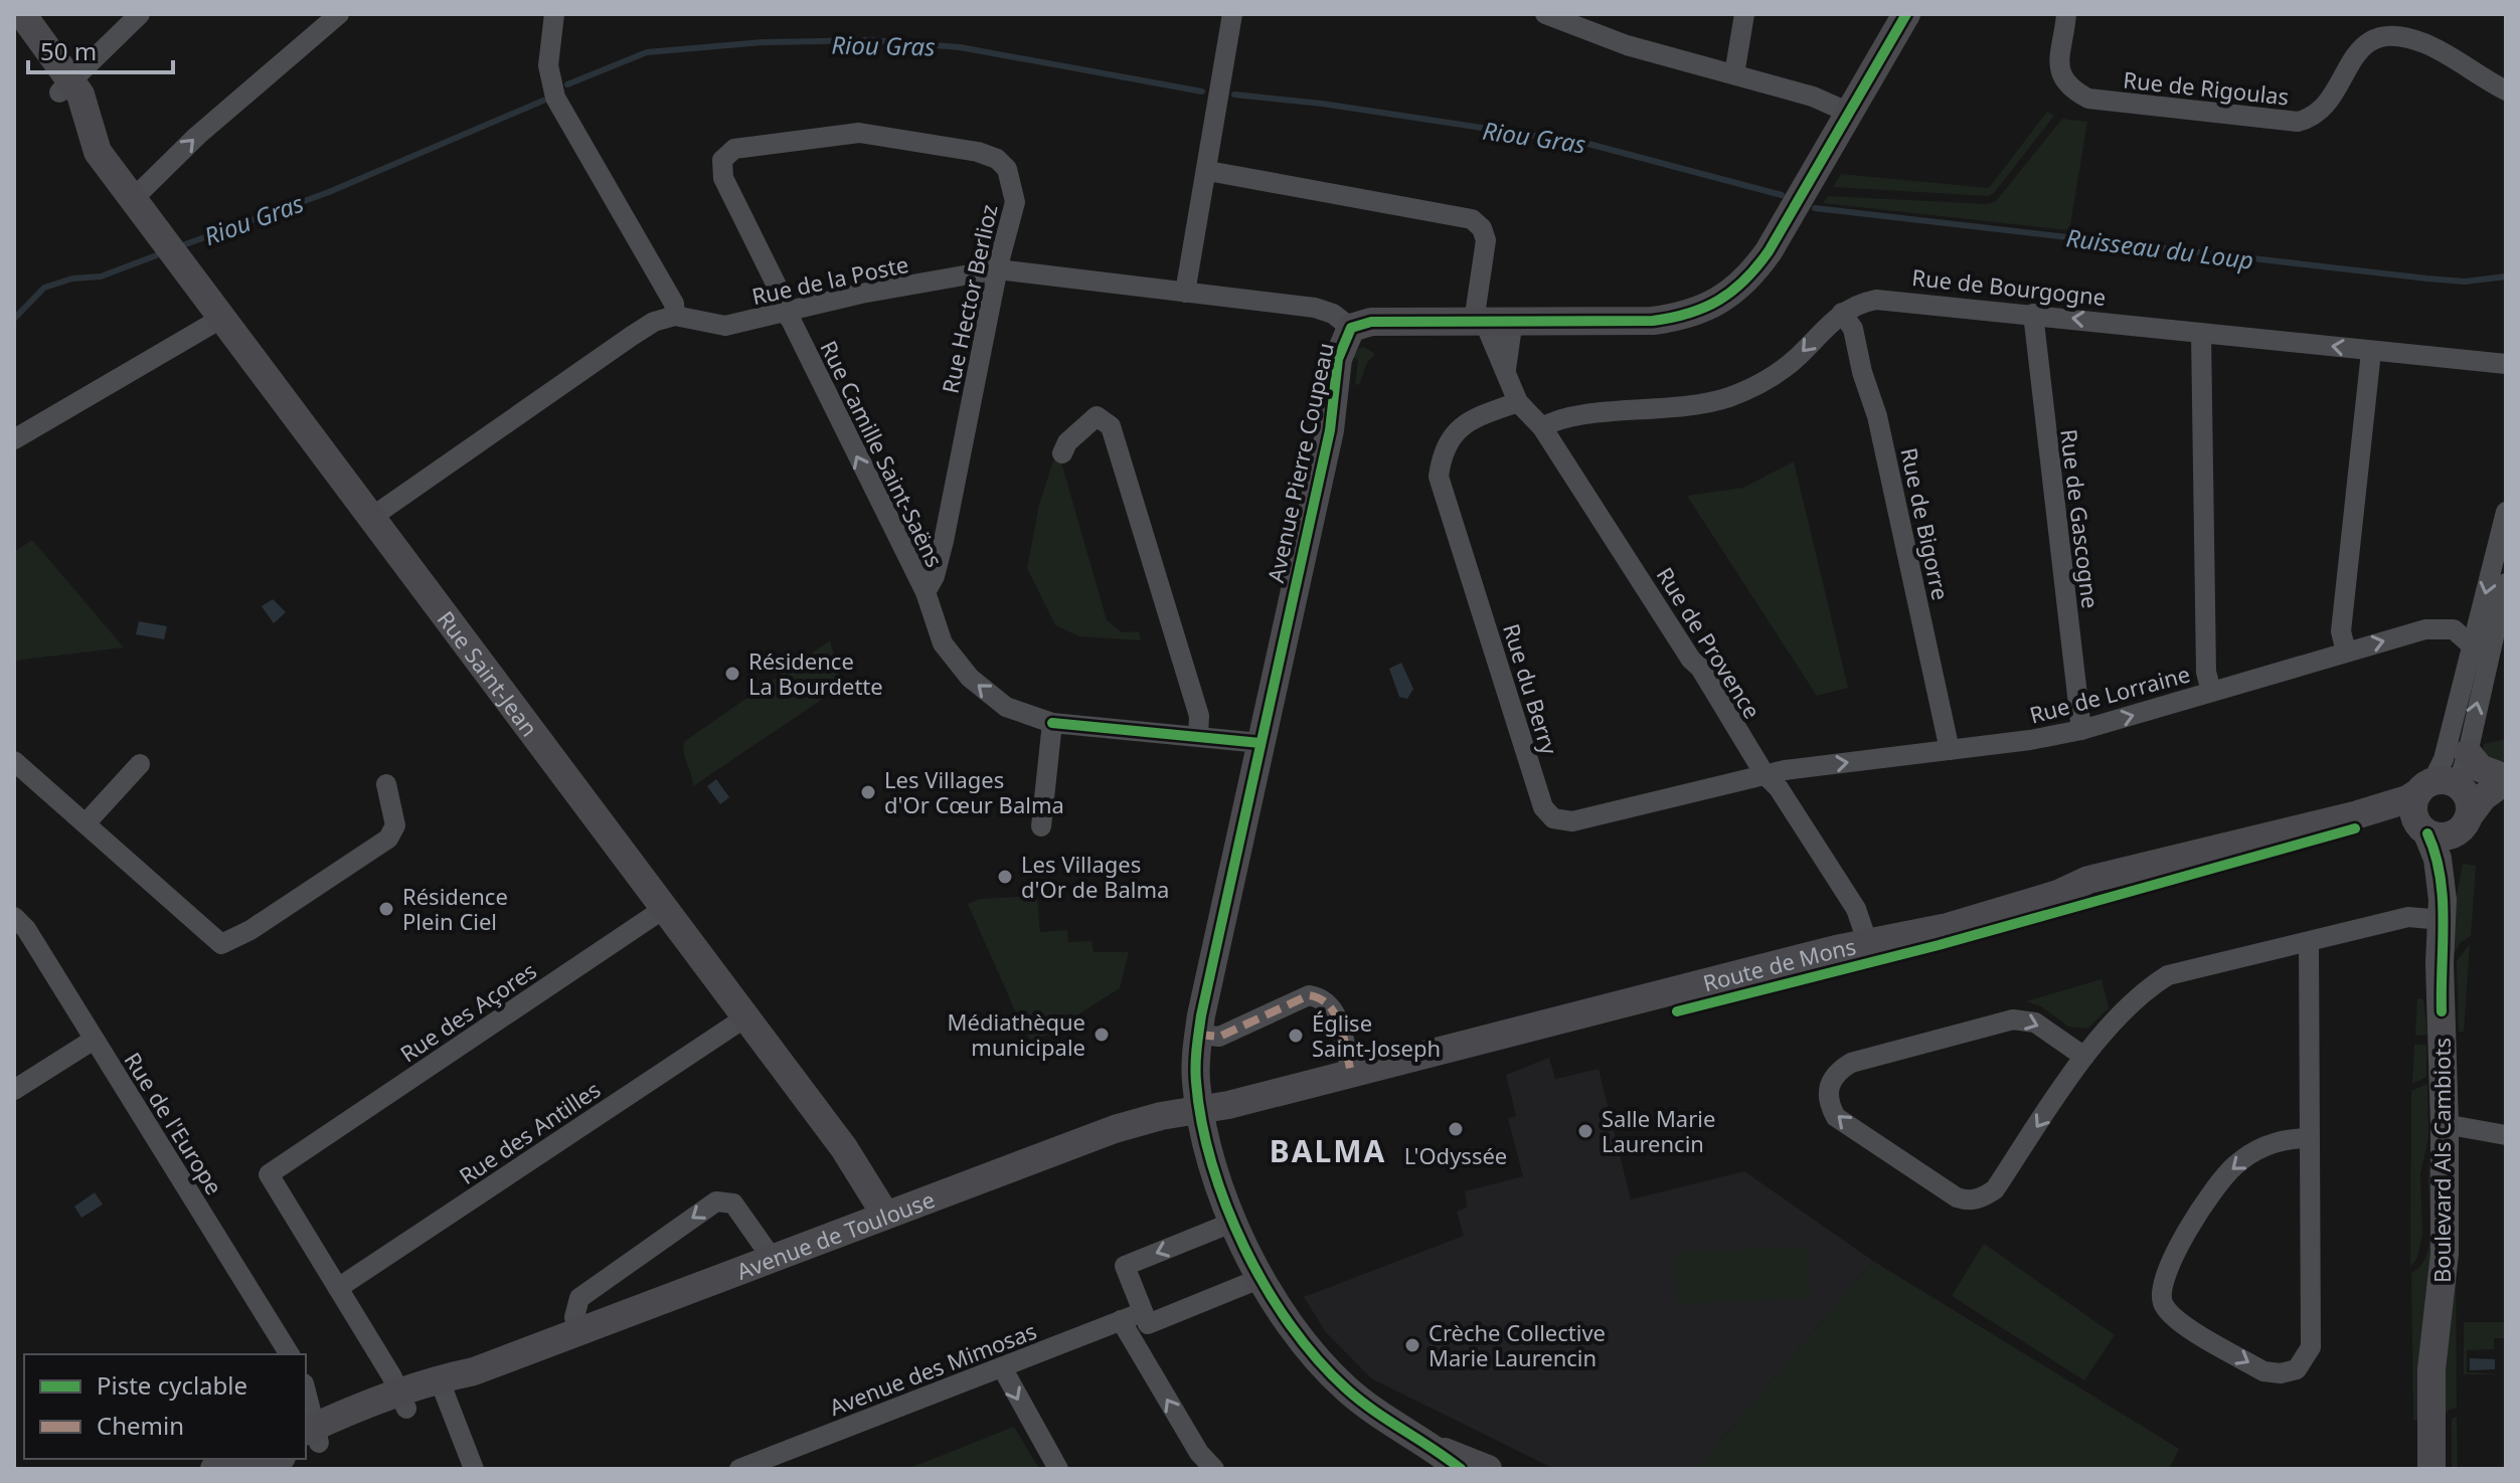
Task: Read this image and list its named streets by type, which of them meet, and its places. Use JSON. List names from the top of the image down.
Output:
{
  "streets": {
    "street": [
      "Rue de Rigoulas",
      "Rue de la Poste",
      "Rue de Bourgogne",
      "Rue Hector Berlioz",
      "Rue Camille Saint-Saëns",
      "Avenue Pierre Coupeau",
      "Rue de Gascogne",
      "Rue de Bigorre",
      "Rue de Provence",
      "Rue Saint-Jean",
      "Rue du Berry",
      "Rue de Lorraine",
      "Route de Mons",
      "Rue des Açores",
      "Rue de l'Europe",
      "Rue des Antilles",
      "Boulevard Als Cambiots",
      "Avenue de Toulouse",
      "Avenue des Mimosas"
    ]
  },
  "crossings": [
    ["Rue de la Poste", "Rue Hector Berlioz"],
    ["Rue de la Poste", "Rue Camille Saint-Saëns"],
    ["Rue de la Poste", "Avenue Pierre Coupeau"],
    ["Rue de Bourgogne", "Rue de Gascogne"],
    ["Rue de Bourgogne", "Rue de Bigorre"],
    ["Rue de Bourgogne", "Rue de Provence"],
    ["Rue Hector Berlioz", "Rue Camille Saint-Saëns"],
    ["Rue Camille Saint-Saëns", "Avenue Pierre Coupeau"],
    ["Avenue Pierre Coupeau", "Rue de Provence"],
    ["Avenue Pierre Coupeau", "Route de Mons"],
    ["Avenue Pierre Coupeau", "Avenue de Toulouse"],
    ["Rue de Gascogne", "Rue de Lorraine"],
    ["Rue de Bigorre", "Rue de Lorraine"],
    ["Rue de Provence", "Rue du Berry"],
    ["Rue de Provence", "Rue de Lorraine"],
    ["Rue de Provence", "Route de Mons"],
    ["Rue Saint-Jean", "Rue des Açores"],
    ["Rue Saint-Jean", "Rue des Antilles"],
    ["Rue Saint-Jean", "Avenue de Toulouse"],
    ["Rue du Berry", "Rue de Lorraine"],
    ["Route de Mons", "Boulevard Als Cambiots"],
    ["Route de Mons", "Avenue de Toulouse"],
    ["Rue des Açores", "Rue des Antilles"]
  ],
  "one_way": ["Rue de Bourgogne", "Rue Camille Saint-Saëns", "Rue de Lorraine"],
  "districts": ["BALMA"],
  "water": ["Riou Gras", "Ruisseau du Loup"],
  "places": [
    "Résidence La Bourdette",
    "Les Villages d'Or Cœur Balma",
    "Les Villages d'Or de Balma",
    "Résidence Plein Ciel",
    "Médiathèque municipale",
    "Église Saint-Joseph",
    "L'Odyssée",
    "Salle Marie Laurencin",
    "Crèche Collective Marie Laurencin"
  ],
  "legend": ["Piste cyclable", "Chemin"],
  "scale_bar": "50 m"
}
